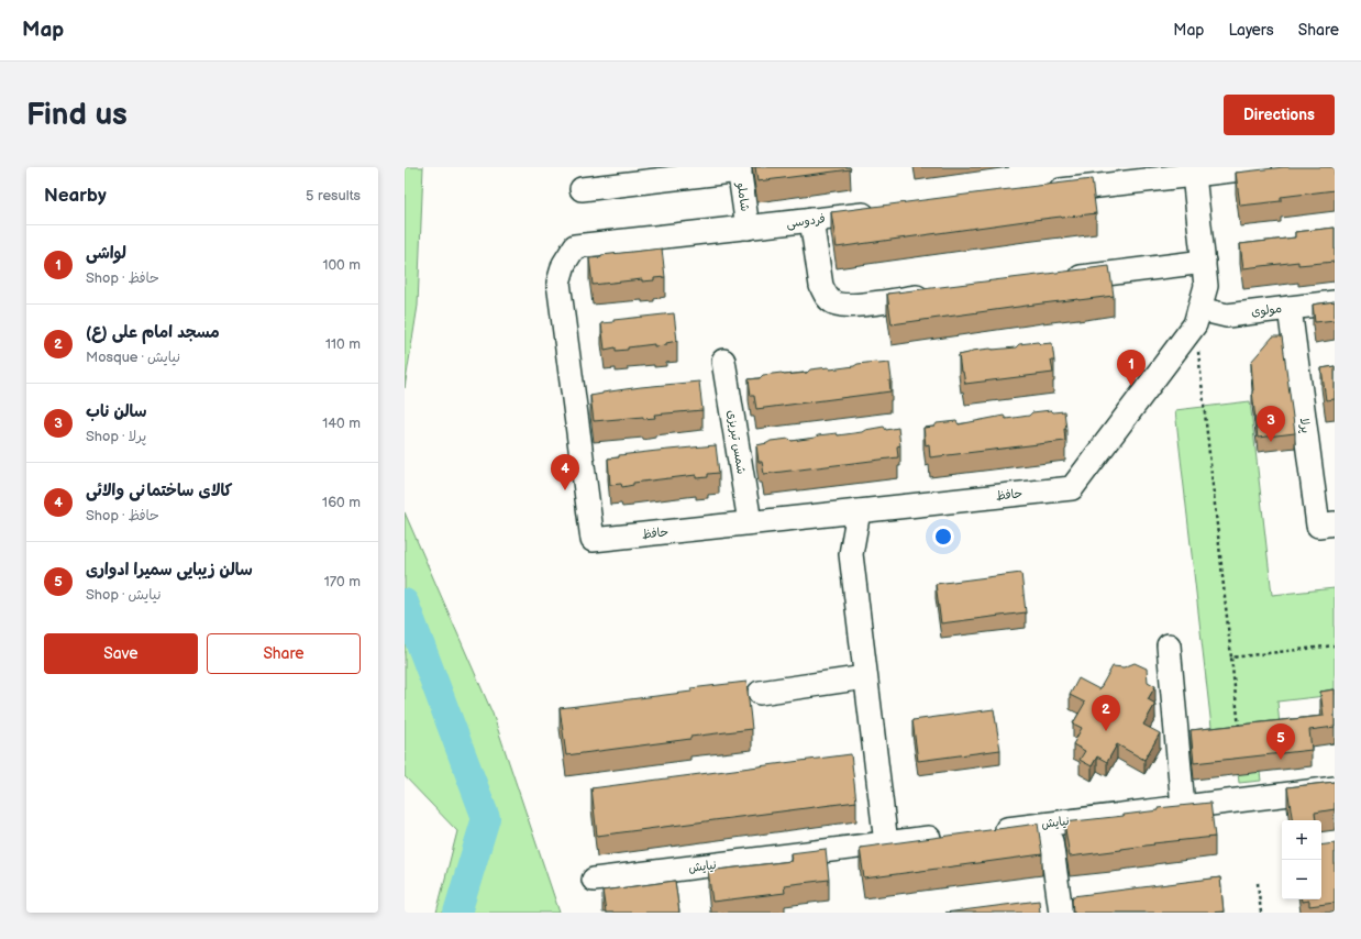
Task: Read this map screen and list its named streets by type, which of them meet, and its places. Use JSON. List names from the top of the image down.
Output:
{
  "streets": {
    "street": [
      "شاملو",
      "فردوسی",
      "مولوی",
      "پرلا",
      "شمس تبریزی",
      "حافظ",
      "نیایش"
    ]
  },
  "crossings": [
    ["شاملو", "فردوسی"],
    ["فردوسی", "حافظ"],
    ["مولوی", "پرلا"],
    ["مولوی", "حافظ"],
    ["شمس تبریزی", "حافظ"]
  ],
  "page": {
    "header": "Map",
    "nav": ["Map", "Layers", "Share"],
    "buttons": [
      "Directions",
      ["Save", "Share"]
    ],
    "title": "Find us",
    "heading": ["Nearby", "5 results"],
    "list": [
      {
        "mark": "1",
        "name": "لواشی",
        "note": "Shop · حافظ",
        "value": "100 m"
      },
      {
        "mark": "2",
        "name": "مسجد امام علی (ع)",
        "note": "Mosque · نیایش",
        "value": "110 m"
      },
      {
        "mark": "3",
        "name": "سالن ناب",
        "note": "Shop · پرلا",
        "value": "140 m"
      },
      {
        "mark": "4",
        "name": "کالای ساختمانی والائی",
        "note": "Shop · حافظ",
        "value": "160 m"
      },
      {
        "mark": "5",
        "name": "سالن زیبایی سمیرا ادواری",
        "note": "Shop · نیایش",
        "value": "170 m"
      }
    ],
    "pins": [
      "1",
      "3",
      "4",
      "2",
      "5"
    ],
    "map_buttons": ["+", "−"]
  }
}
